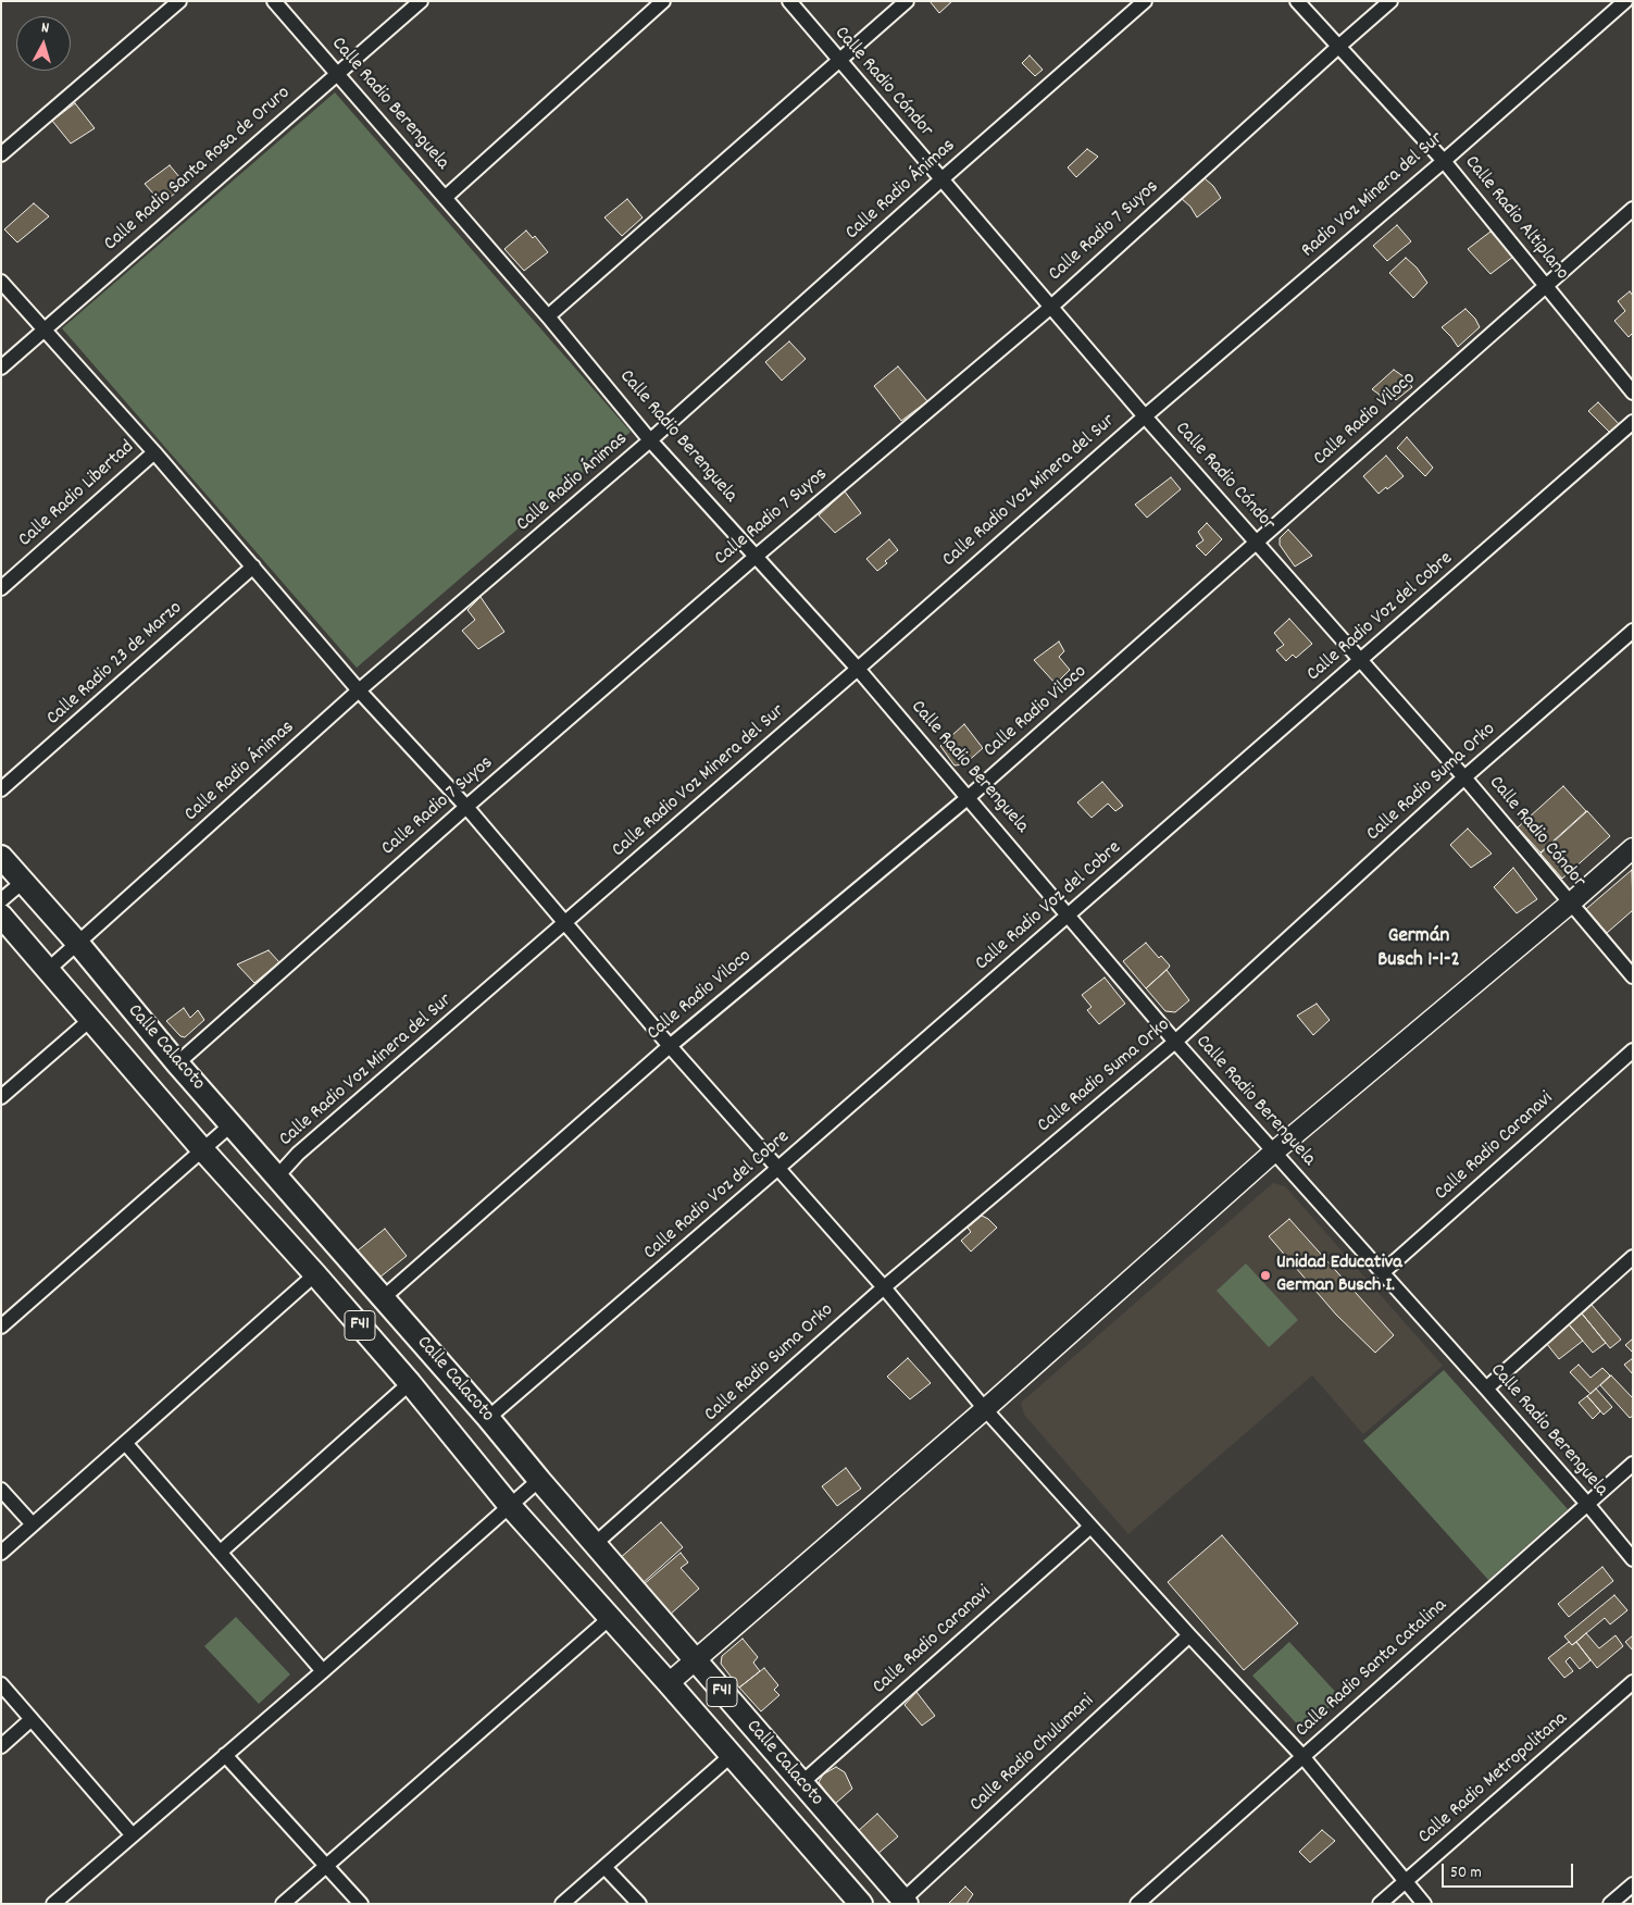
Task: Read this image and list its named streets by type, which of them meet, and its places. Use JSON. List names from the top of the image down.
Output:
{
  "streets": {
    "main road": ["Calle Calacoto", "F41"],
    "street": [
      "Calle Radio Cóndor",
      "Calle Radio Berenguela",
      "Calle Radio Santa Rosa de Oruro",
      "Calle Radio Ánimas",
      "Radio Voz Minera del Sur",
      "Calle Radio Altiplano",
      "Calle Radio 7 Suyos",
      "Calle Radio Viloco",
      "Calle Radio Voz Minera del Sur",
      "Calle Radio Libertad",
      "Calle Radio Voz del Cobre",
      "Calle Radio 23 de Marzo",
      "Calle Radio Suma Orko",
      "Calle Radio Caranavi",
      "Calle Radio Santa Catalina",
      "Calle Radio Chulumani",
      "Calle Radio Metropolitana"
    ]
  },
  "crossings": [
    ["Calle Radio Cóndor", "Calle Radio Ánimas"],
    ["Calle Radio Cóndor", "Radio Voz Minera del Sur"],
    ["Calle Radio Cóndor", "Calle Radio 7 Suyos"],
    ["Calle Radio Cóndor", "Calle Radio Viloco"],
    ["Calle Radio Cóndor", "Calle Radio Voz Minera del Sur"],
    ["Calle Radio Cóndor", "Calle Radio Voz del Cobre"],
    ["Calle Radio Cóndor", "Calle Radio Suma Orko"],
    ["Calle Radio Berenguela", "Calle Radio Santa Rosa de Oruro"],
    ["Calle Radio Berenguela", "Calle Radio Ánimas"],
    ["Calle Radio Berenguela", "Calle Radio 7 Suyos"],
    ["Calle Radio Berenguela", "Calle Radio Viloco"],
    ["Calle Radio Berenguela", "Calle Radio Voz Minera del Sur"],
    ["Calle Radio Berenguela", "Calle Radio Voz del Cobre"],
    ["Calle Radio Berenguela", "Calle Radio Suma Orko"],
    ["Calle Radio Berenguela", "Calle Radio Caranavi"],
    ["Calle Radio Berenguela", "Calle Radio Santa Catalina"],
    ["Calle Radio Ánimas", "Calle Calacoto"],
    ["Radio Voz Minera del Sur", "Calle Radio Altiplano"],
    ["Radio Voz Minera del Sur", "Calle Radio Voz Minera del Sur"],
    ["Calle Radio Altiplano", "Calle Radio 7 Suyos"],
    ["Calle Radio Altiplano", "Calle Radio Viloco"],
    ["Calle Radio 7 Suyos", "Calle Calacoto"],
    ["Calle Radio Viloco", "Calle Calacoto"],
    ["Calle Radio Voz Minera del Sur", "Calle Calacoto"],
    ["Calle Radio Voz del Cobre", "Calle Calacoto"],
    ["Calle Radio Suma Orko", "Calle Calacoto"],
    ["Calle Calacoto", "Calle Radio Caranavi"],
    ["Calle Calacoto", "Calle Radio Chulumani"]
  ],
  "districts": ["Germán Busch 1-1-2"],
  "places": ["Unidad Educativa German Busch I."],
  "scale_bar": "50 m",
  "north": "top"
}
